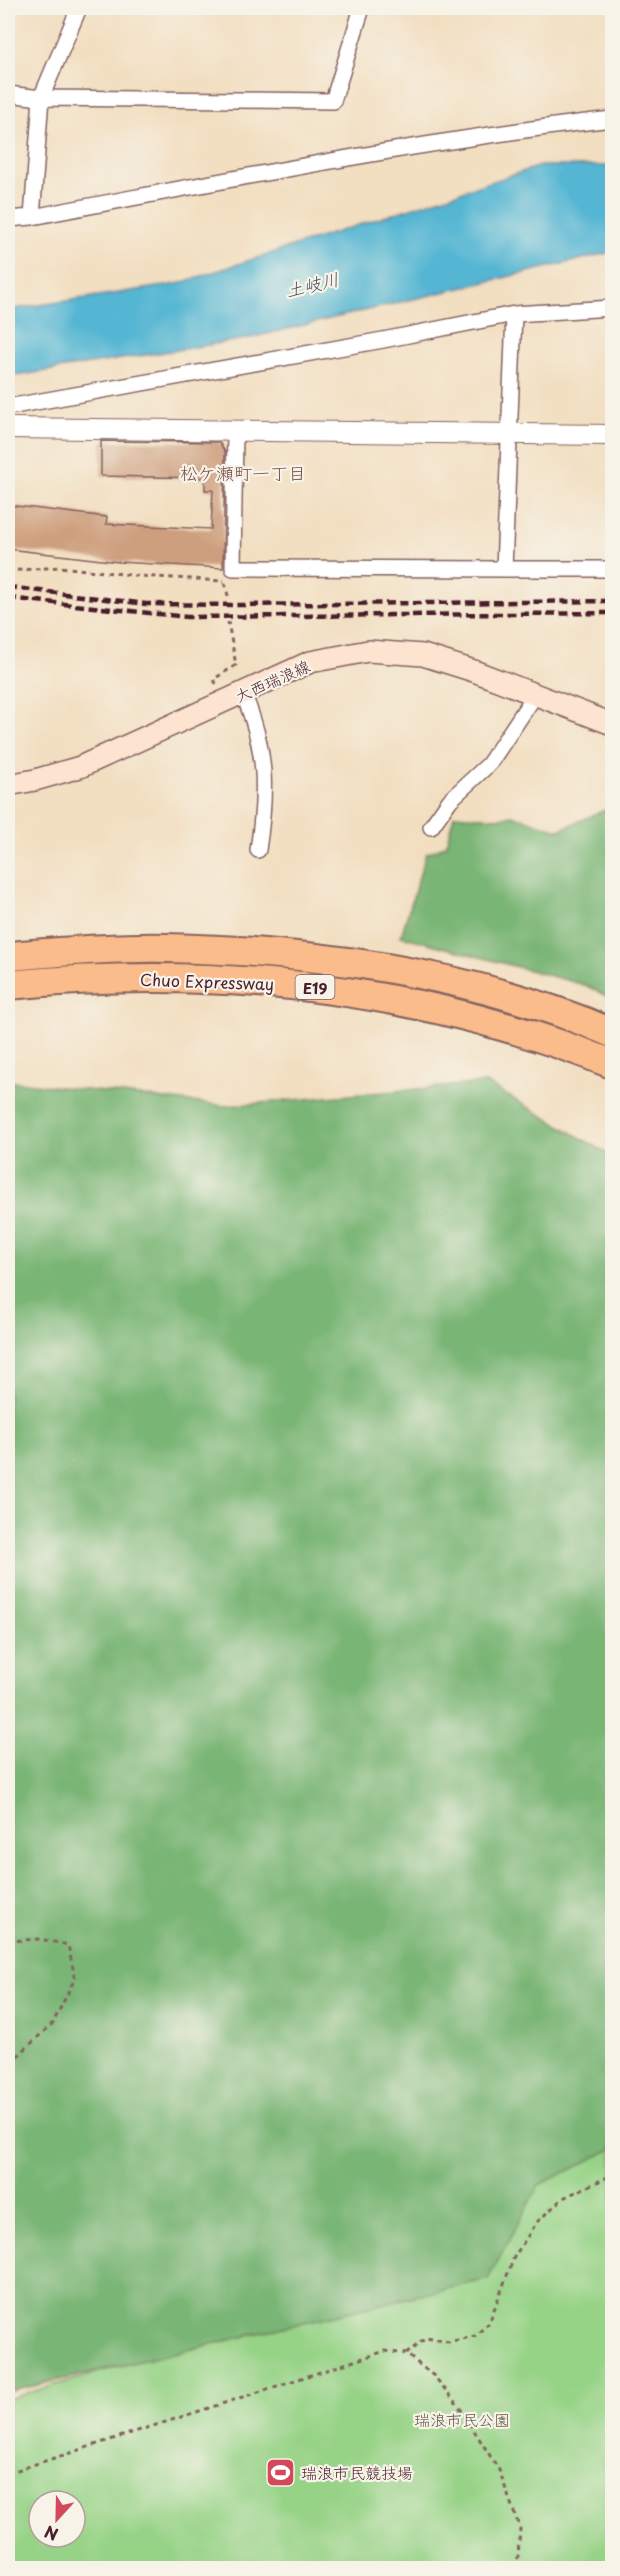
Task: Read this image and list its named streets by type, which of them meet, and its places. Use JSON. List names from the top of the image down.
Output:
{
  "streets": {
    "highway": ["Chuo Expressway", "E19"],
    "main road": ["大西瑞浪線"]
  },
  "districts": ["松ケ瀬町一丁目"],
  "water": ["土岐川"],
  "parks": ["瑞浪市民公園"],
  "places": {
    "sports": ["瑞浪市民競技場"]
  },
  "north": "bottom"
}
